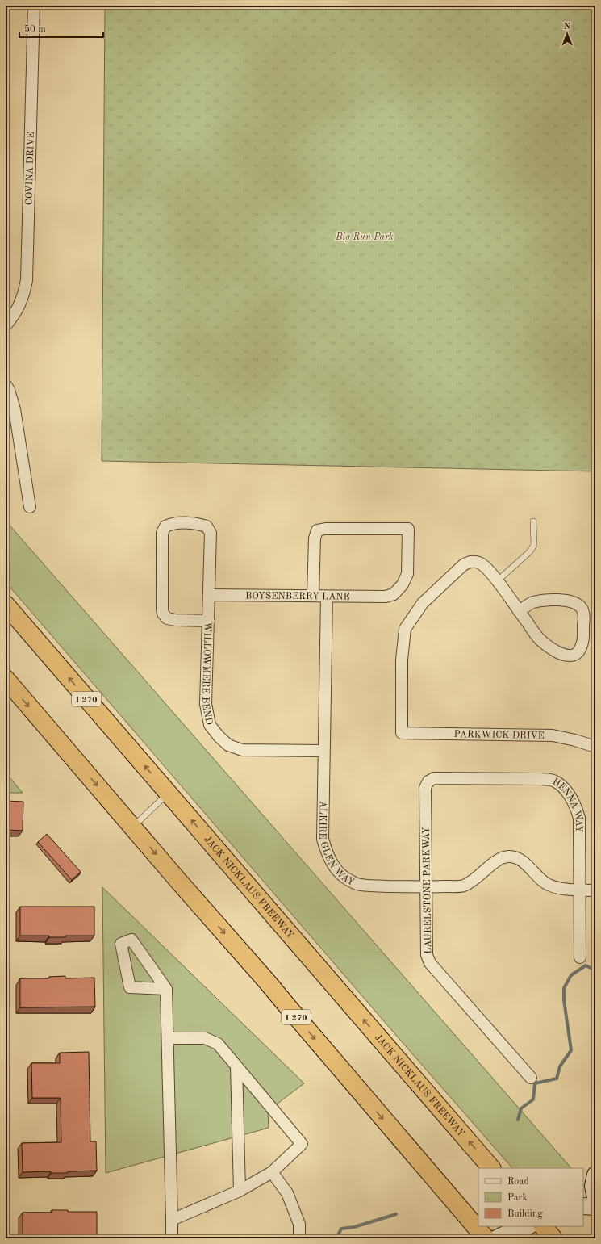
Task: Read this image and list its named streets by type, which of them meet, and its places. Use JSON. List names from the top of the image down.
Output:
{
  "streets": {
    "highway": ["I 270", "JACK NICKLAUS FREEWAY"],
    "street": [
      "COVINA DRIVE",
      "BOYSENBERRY LANE",
      "WILLOWMERE BEND",
      "PARKWICK DRIVE",
      "HENNA WAY",
      "ALKIRE GLEN WAY",
      "LAURELSTONE PARKWAY"
    ]
  },
  "crossings": [
    ["BOYSENBERRY LANE", "WILLOWMERE BEND"],
    ["BOYSENBERRY LANE", "ALKIRE GLEN WAY"],
    ["WILLOWMERE BEND", "ALKIRE GLEN WAY"],
    ["HENNA WAY", "ALKIRE GLEN WAY"],
    ["HENNA WAY", "LAURELSTONE PARKWAY"],
    ["ALKIRE GLEN WAY", "LAURELSTONE PARKWAY"]
  ],
  "parks": ["Big Run Park"],
  "legend": ["Road", "Park", "Building"],
  "scale_bar": "50 m",
  "north": "top"
}
